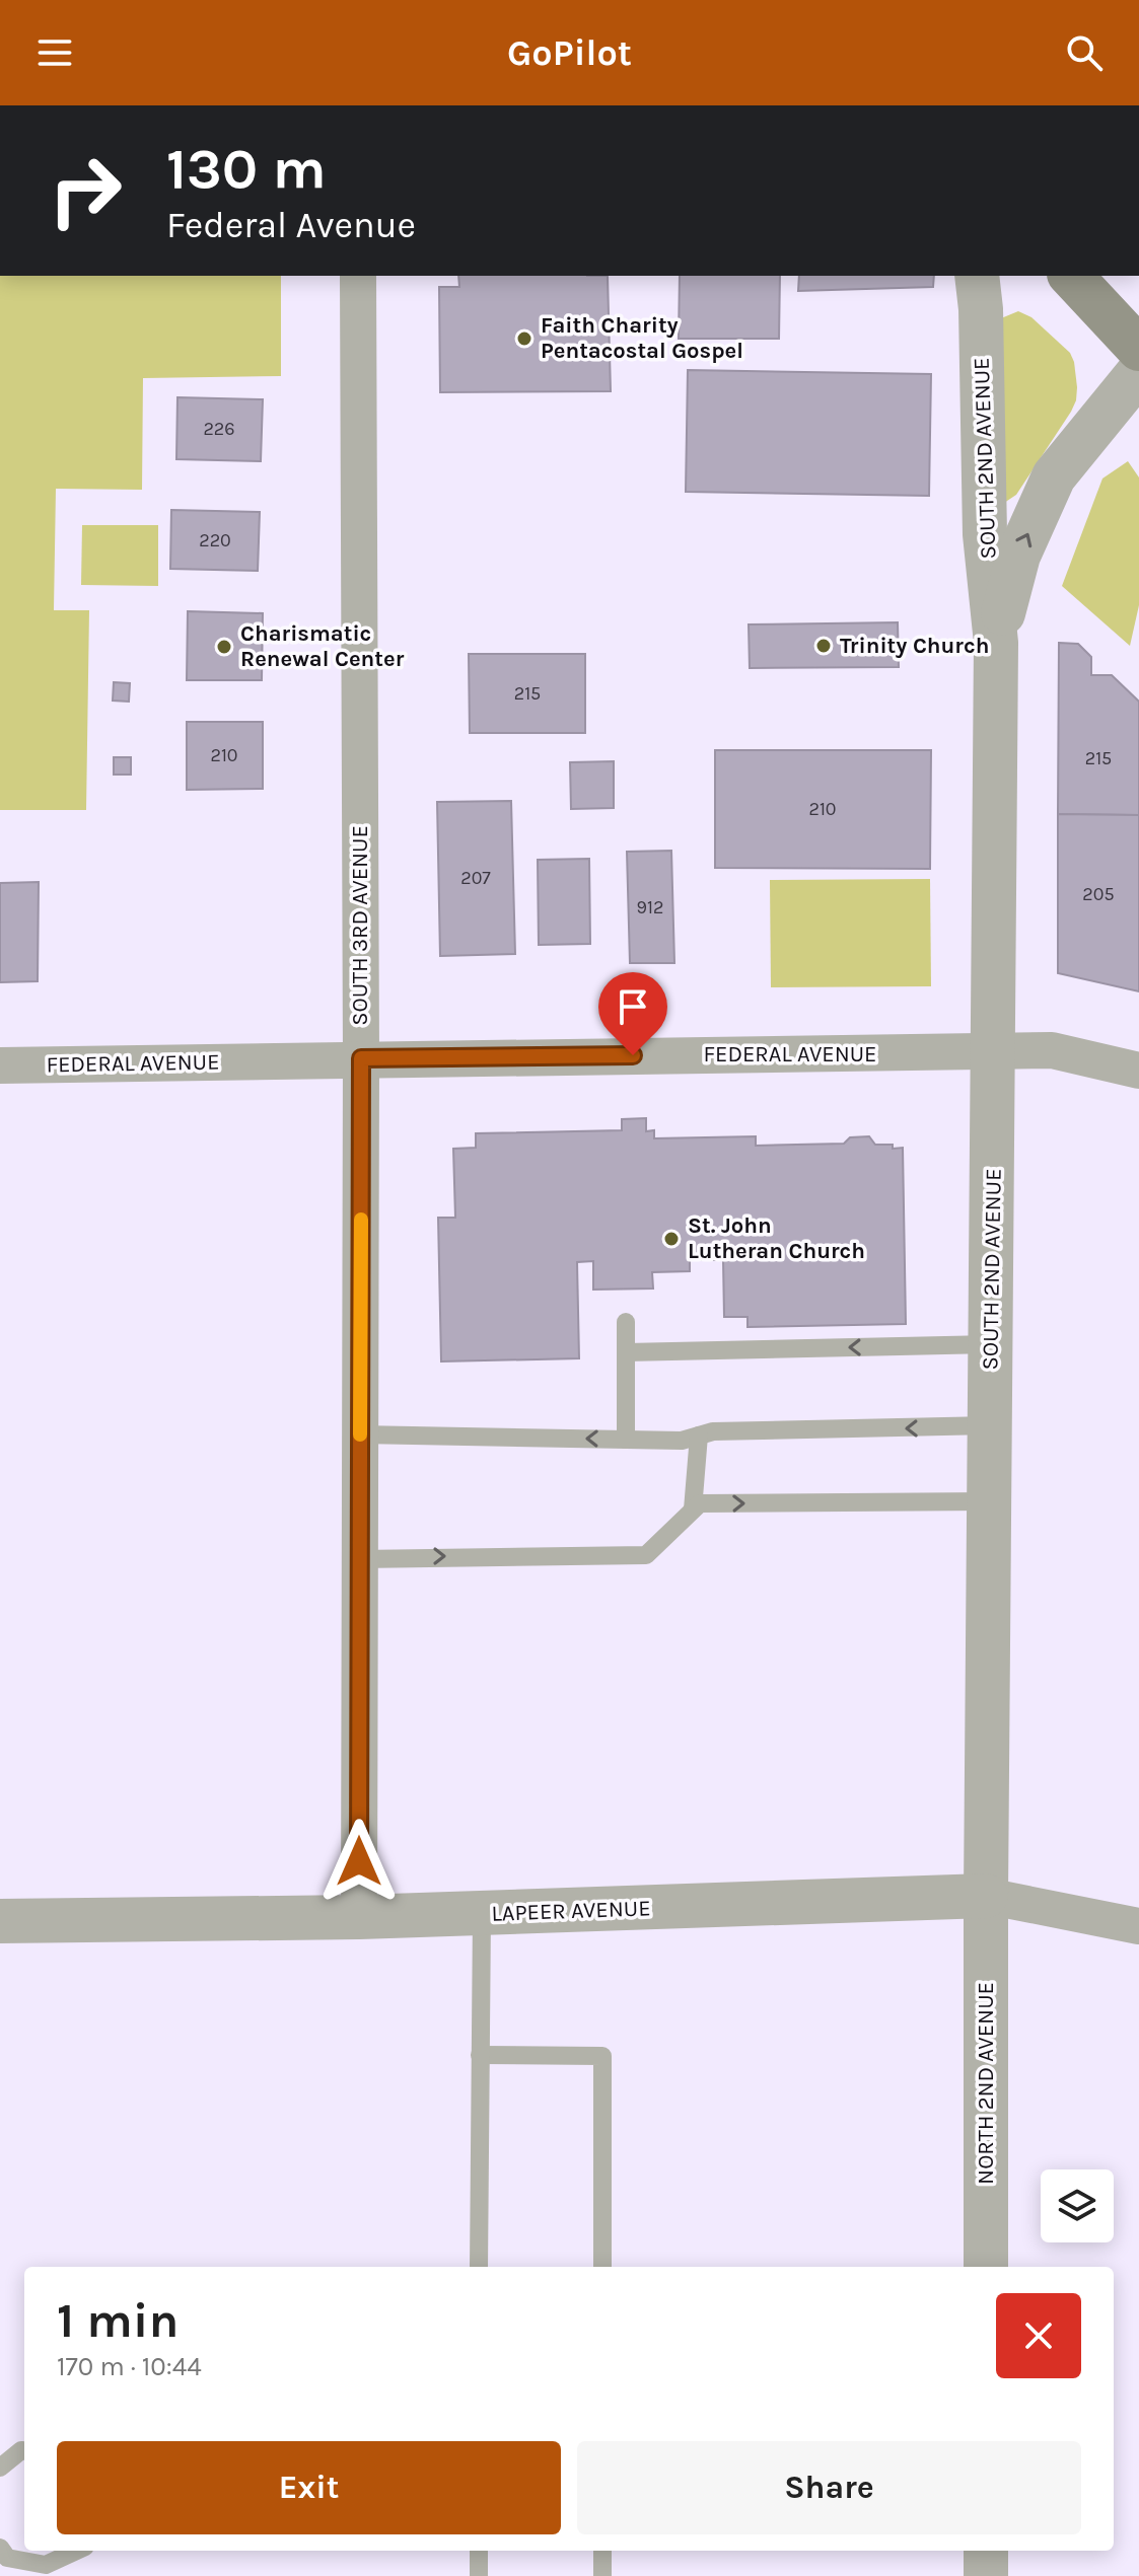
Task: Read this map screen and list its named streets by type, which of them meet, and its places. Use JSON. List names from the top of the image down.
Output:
{
  "streets": {
    "street": [
      "SOUTH 2ND AVENUE",
      "SOUTH 3RD AVENUE",
      "FEDERAL AVENUE",
      "LAPEER AVENUE",
      "NORTH 2ND AVENUE"
    ]
  },
  "crossings": [
    ["SOUTH 2ND AVENUE", "FEDERAL AVENUE"],
    ["SOUTH 2ND AVENUE", "LAPEER AVENUE"],
    ["SOUTH 2ND AVENUE", "NORTH 2ND AVENUE"],
    ["SOUTH 3RD AVENUE", "FEDERAL AVENUE"],
    ["SOUTH 3RD AVENUE", "LAPEER AVENUE"],
    ["LAPEER AVENUE", "NORTH 2ND AVENUE"]
  ],
  "places": [
    "Faith Charity Pentacostal Gospel",
    "Trinity Church",
    "Charismatic Renewal Center",
    "St. John Lutheran Church"
  ],
  "house_numbers": [
    "226",
    "220",
    "215",
    "210",
    "215",
    "210",
    "207",
    "205",
    "912"
  ],
  "page": {
    "header": "GoPilot",
    "turn": ["130 m", "Federal Avenue"],
    "heading": ["1 min", "170 m · 10:44"],
    "buttons": ["Exit", "Share"]
  }
}
